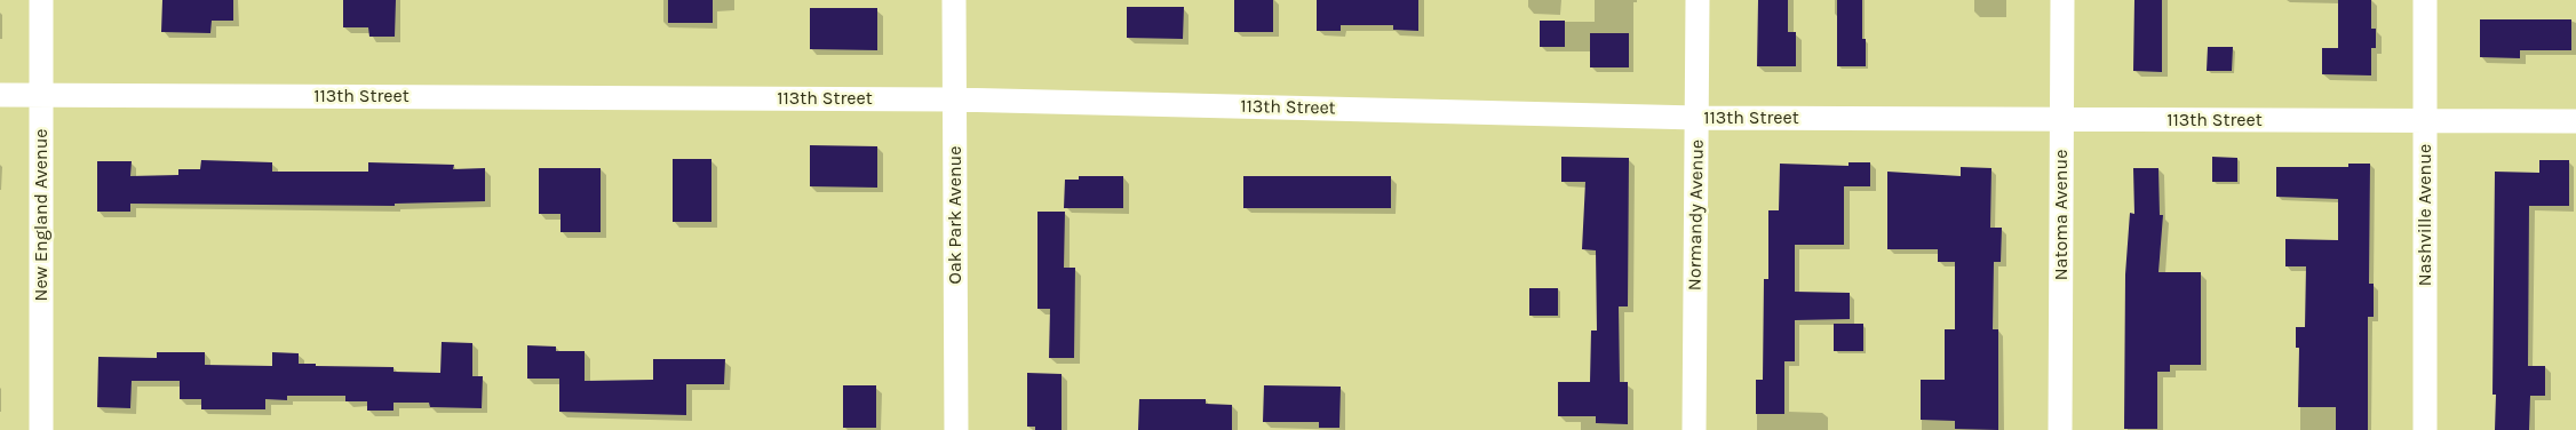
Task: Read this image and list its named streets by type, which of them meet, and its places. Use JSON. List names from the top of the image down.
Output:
{
  "streets": {
    "street": [
      "113th Street",
      "New England Avenue",
      "Oak Park Avenue",
      "Normandy Avenue",
      "Natoma Avenue",
      "Nashville Avenue"
    ]
  },
  "crossings": [
    ["113th Street", "New England Avenue"],
    ["113th Street", "Oak Park Avenue"],
    ["113th Street", "Normandy Avenue"],
    ["113th Street", "Natoma Avenue"],
    ["113th Street", "Nashville Avenue"]
  ]
}
